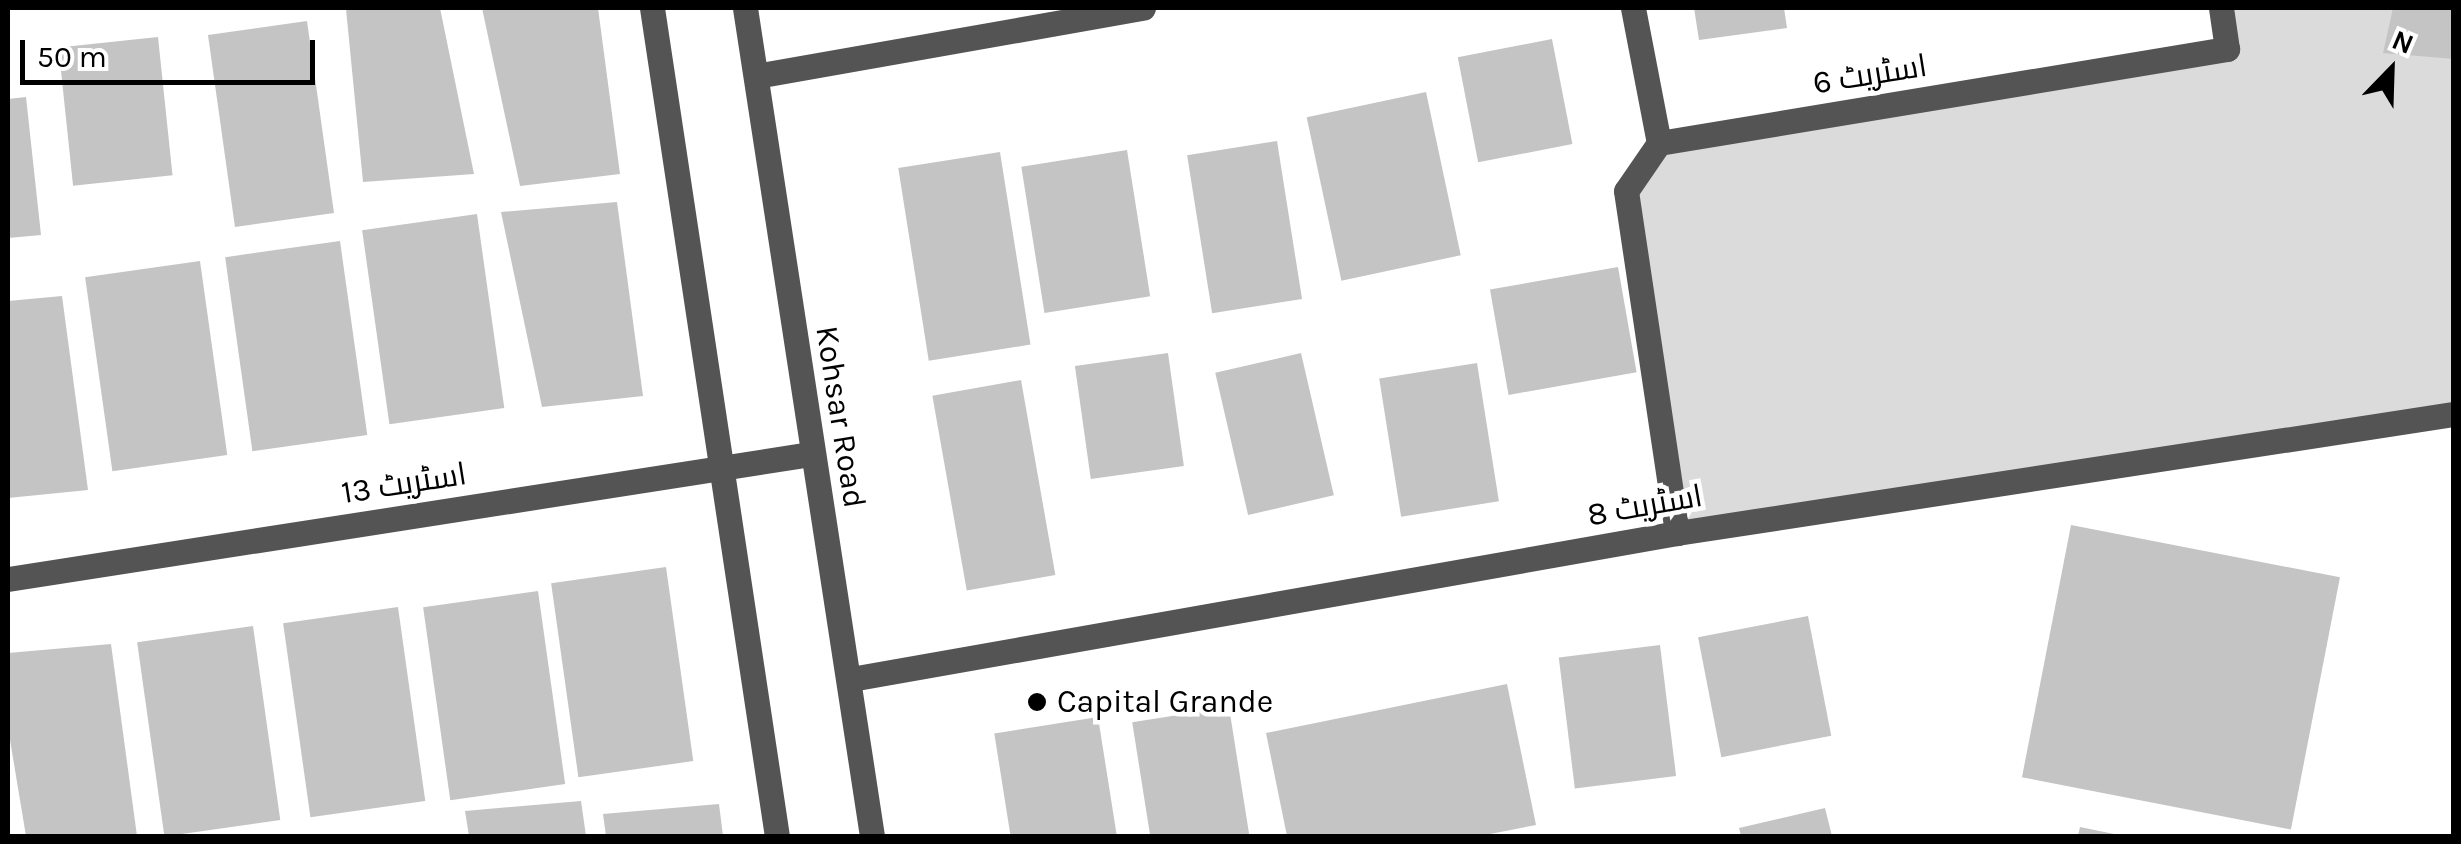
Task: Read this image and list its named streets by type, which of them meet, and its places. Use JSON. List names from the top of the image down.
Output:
{
  "streets": {
    "street": [
      "اسٹریٹ 6",
      "Kohsar Road",
      "اسٹریٹ 13",
      "اسٹریٹ 8"
    ]
  },
  "crossings": [
    ["Kohsar Road", "اسٹریٹ 13"],
    ["Kohsar Road", "اسٹریٹ 8"]
  ],
  "places": ["Capital Grande"],
  "scale_bar": "50 m",
  "north": "top right"
}
